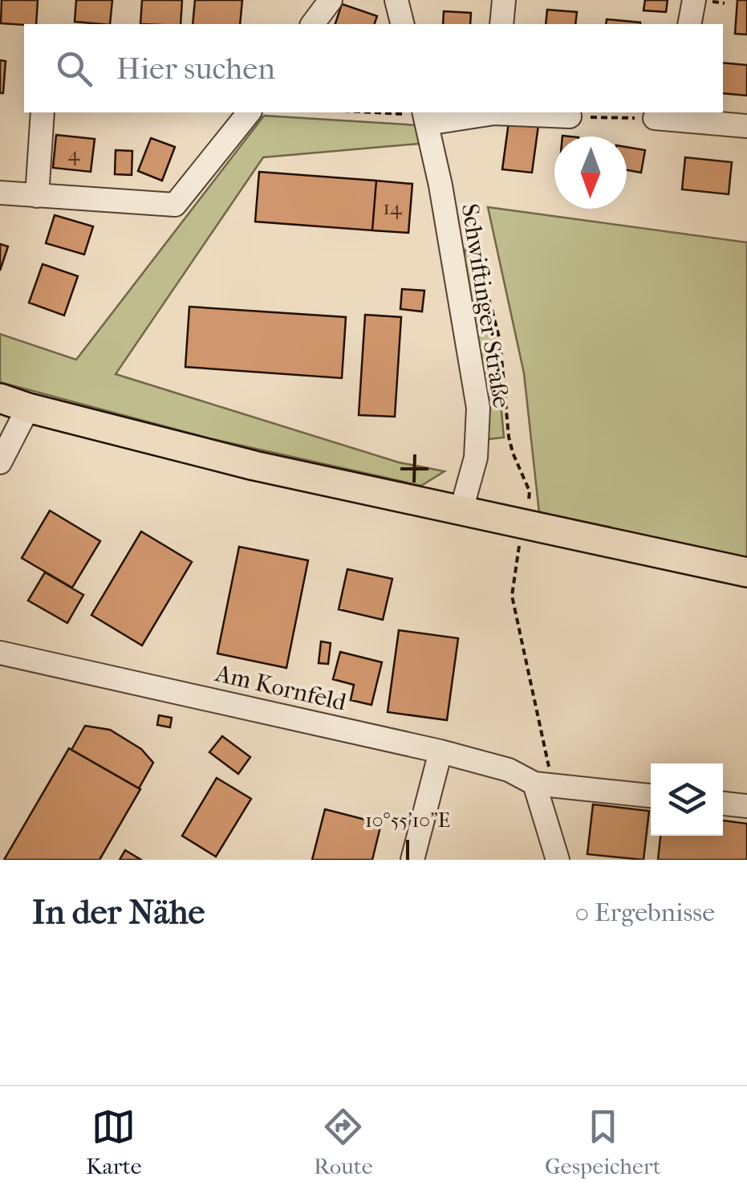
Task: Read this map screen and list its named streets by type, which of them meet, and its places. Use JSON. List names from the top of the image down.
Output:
{
  "streets": {
    "street": ["Schwiftinger Straße", "Am Kornfeld"]
  },
  "house_numbers": ["4", "14"],
  "north": "bottom",
  "page": {
    "search": "Hier suchen",
    "heading": ["In der Nähe", "0 Ergebnisse"],
    "nav": ["Karte", "Route", "Gespeichert"]
  },
  "coordinates": ["10°55'10\"E"]
}
